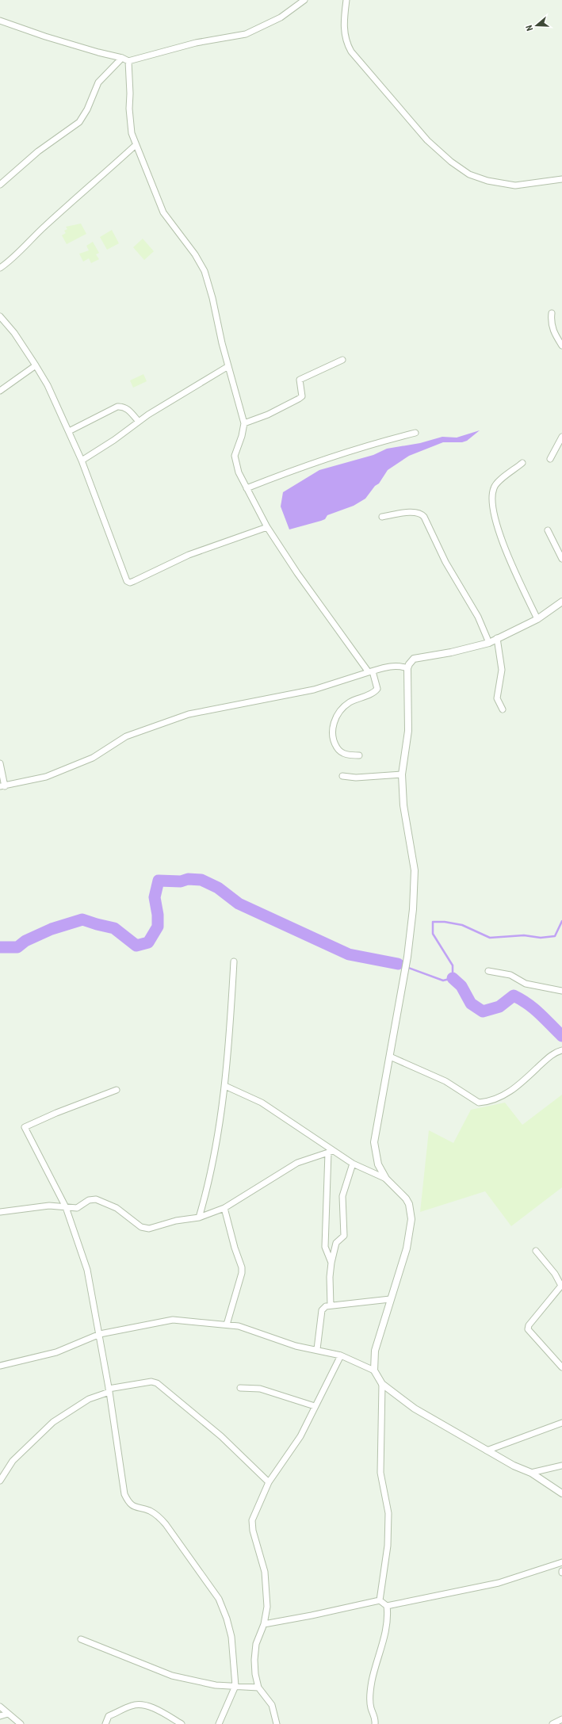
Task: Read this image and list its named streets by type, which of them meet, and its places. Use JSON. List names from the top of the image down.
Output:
{
  "north": "left"
}
